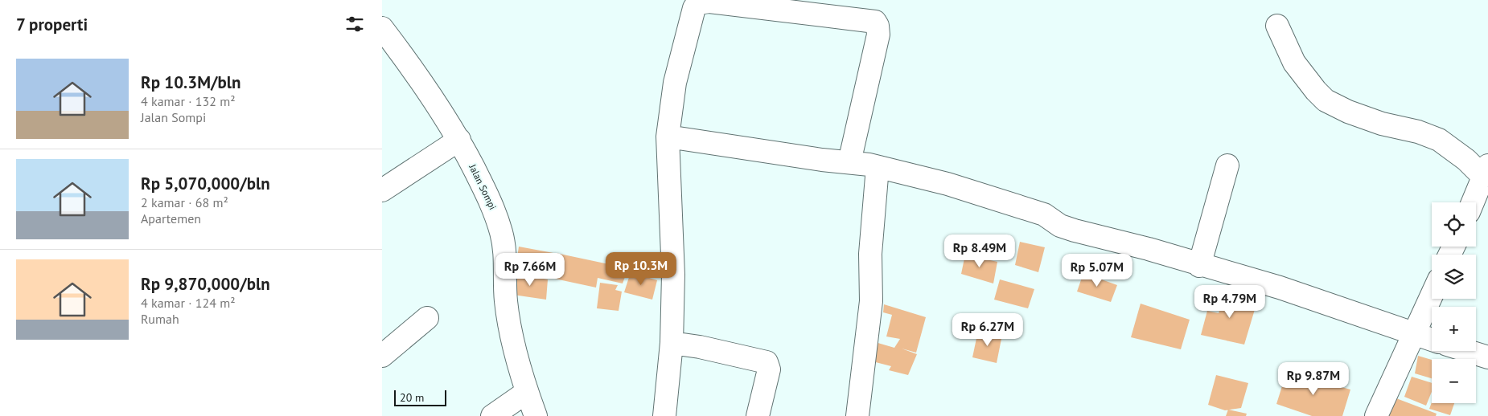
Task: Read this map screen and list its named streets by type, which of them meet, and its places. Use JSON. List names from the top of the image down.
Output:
{
  "streets": {
    "street": ["Jalan Sompi"]
  },
  "scale_bar": "20 m",
  "page": {
    "heading": "7 properti",
    "list": [
      {
        "name": "Rp 10.3M/bln",
        "note": "4 kamar · 132 m² · Jalan Sompi"
      },
      {
        "name": "Rp 5,070,000/bln",
        "note": "2 kamar · 68 m² · Apartemen"
      },
      {
        "name": "Rp 9,870,000/bln",
        "note": "4 kamar · 124 m² · Rumah"
      }
    ],
    "map_buttons": ["+", "−"],
    "price": [
      "Rp 8.49M",
      "Rp 10.3M",
      "Rp 7.66M",
      "Rp 5.07M",
      "Rp 4.79M",
      "Rp 6.27M",
      "Rp 9.87M"
    ],
    "scale": "20 m"
  }
}
